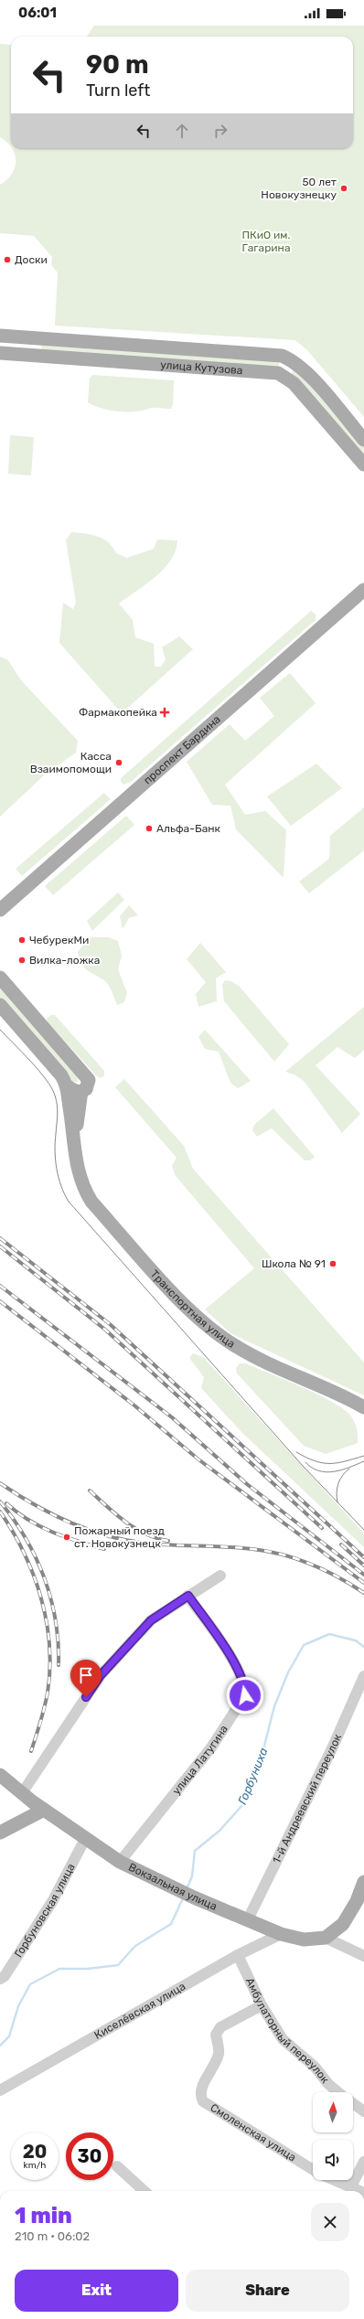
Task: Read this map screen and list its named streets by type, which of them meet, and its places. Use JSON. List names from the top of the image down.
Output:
{
  "streets": {
    "main road": [
      "улица Кутузова",
      "проспект Бардина",
      "Транспортная улица",
      "Вокзальная улица"
    ],
    "street": [
      "улица Латугина",
      "1-й Андреевский переулок",
      "Горбуновская улица",
      "Киселёвская улица",
      "Амбулаторный переулок",
      "Смоленская улица"
    ]
  },
  "crossings": [
    ["улица Латугина", "Вокзальная улица"],
    ["1-й Андреевский переулок", "Вокзальная улица"],
    ["Вокзальная улица", "Горбуновская улица"],
    ["Вокзальная улица", "Киселёвская улица"],
    ["Киселёвская улица", "Амбулаторный переулок"],
    ["Амбулаторный переулок", "Смоленская улица"]
  ],
  "water": ["Горбуниха"],
  "parks": ["ПКиО им. Гагарина"],
  "places": {
    "other": [
      "50 лет Новокузнецку",
      "Доски",
      "Касса Взаимопомощи",
      "Альфа-Банк",
      "ЧебурекМи",
      "Вилка-ложка",
      "Школа № 91",
      "Пожарный поезд ст. Новокузнецк"
    ],
    "health": ["Фармакопейка"]
  },
  "north": "top",
  "page": {
    "status": "06:01",
    "turn": ["90 m", "Turn left"],
    "speed": "20 km/h",
    "limit": "30",
    "heading": ["1 min", "210 m · 06:02"],
    "buttons": ["Exit", "Share"]
  }
}
